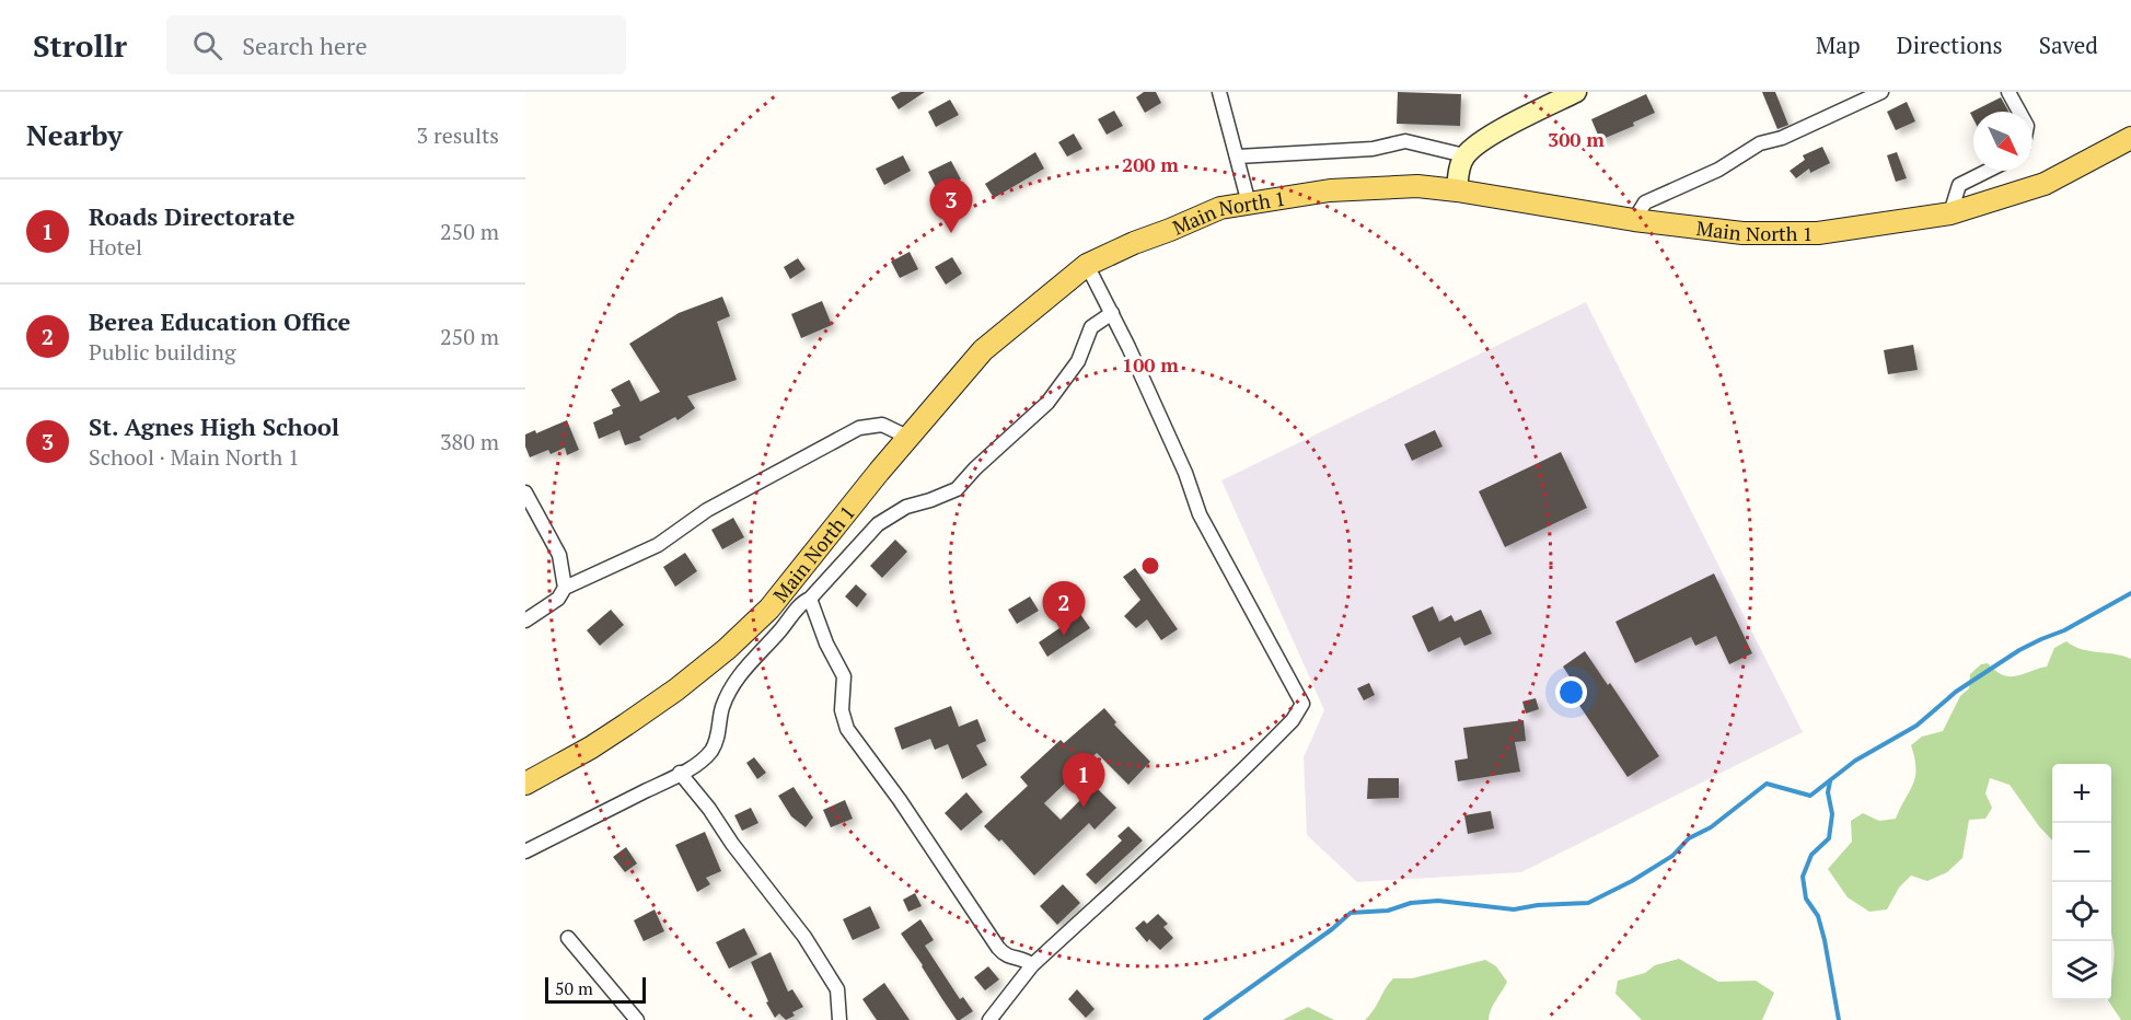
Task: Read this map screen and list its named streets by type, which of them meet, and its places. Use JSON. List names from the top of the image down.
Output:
{
  "streets": {
    "main road": ["Main North 1"]
  },
  "scale_bar": "50 m",
  "north": "bottom right",
  "page": {
    "header": "Strollr",
    "search": "Search here",
    "nav": ["Map", "Directions", "Saved"],
    "heading": ["Nearby", "3 results"],
    "list": [
      {
        "mark": "1",
        "name": "Roads Directorate",
        "note": "Hotel",
        "value": "250 m"
      },
      {
        "mark": "2",
        "name": "Berea Education Office",
        "note": "Public building",
        "value": "250 m"
      },
      {
        "mark": "3",
        "name": "St. Agnes High School",
        "note": "School · Main North 1",
        "value": "380 m"
      }
    ],
    "pins": ["3", "2", "1"],
    "map_buttons": ["+", "−"],
    "scale": "50 m"
  },
  "rings": ["300 m", "200 m", "100 m"]
}
